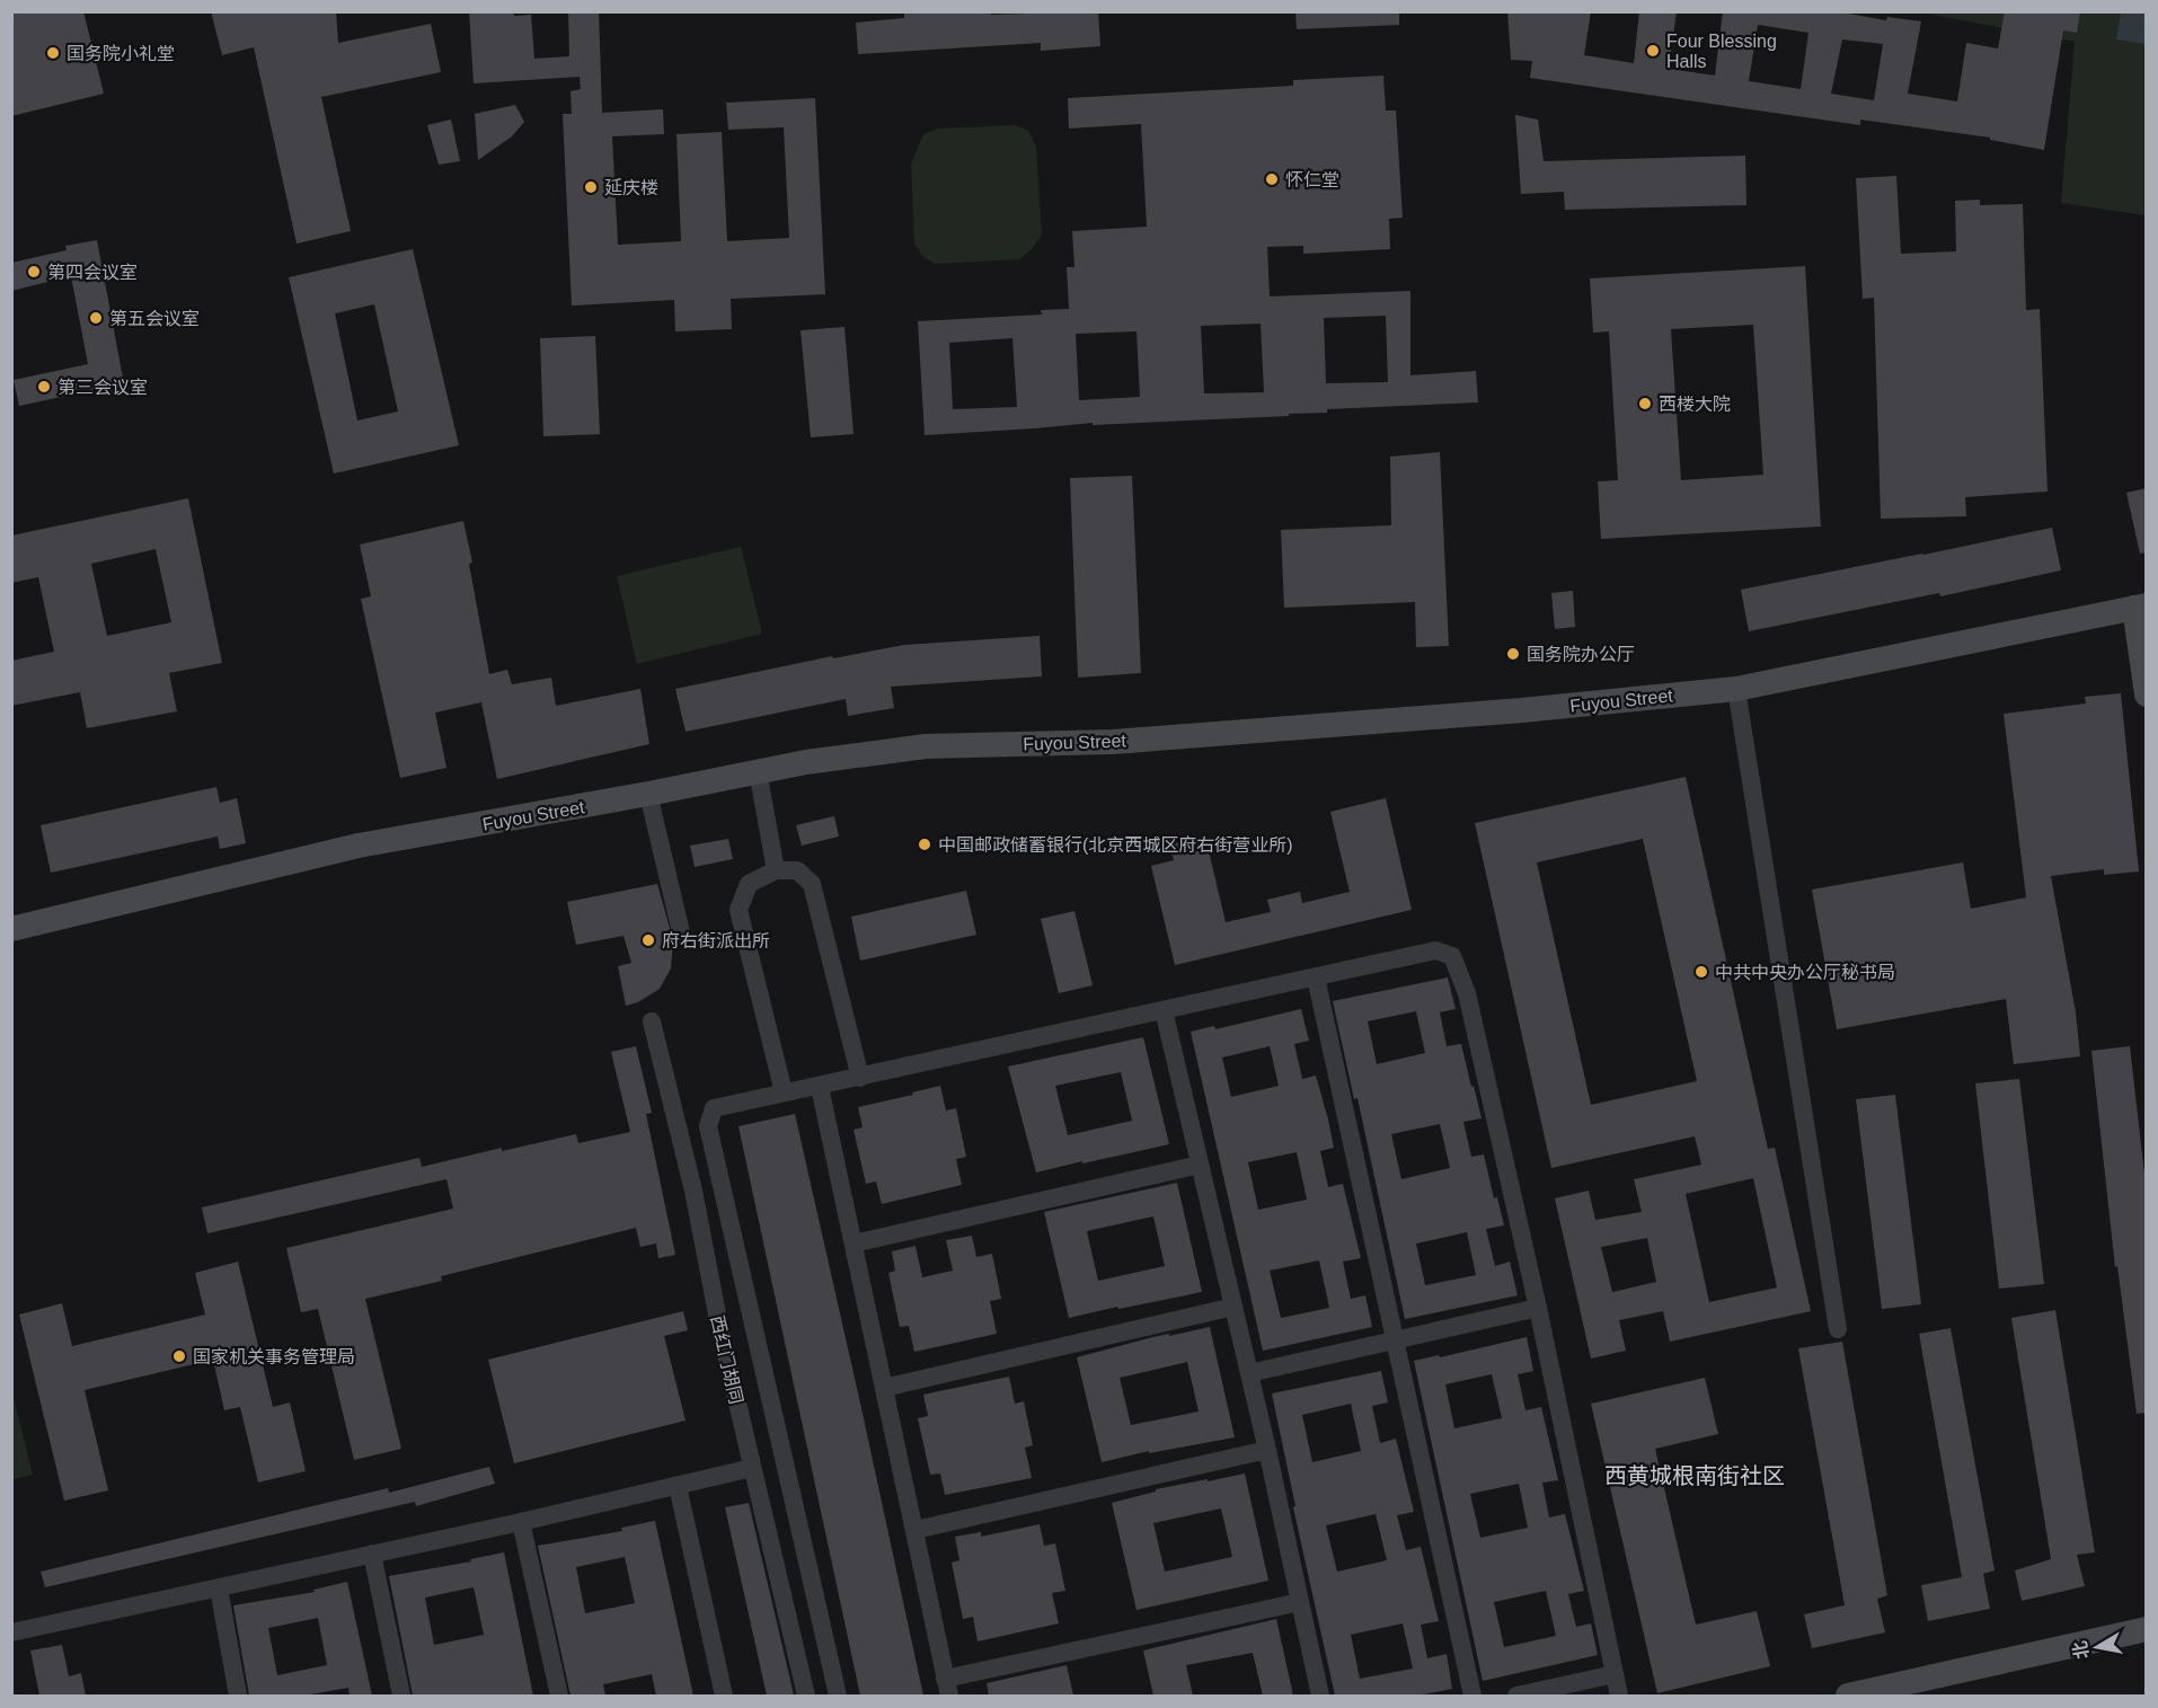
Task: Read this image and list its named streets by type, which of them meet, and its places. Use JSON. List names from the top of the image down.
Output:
{
  "streets": {
    "main road": ["Fuyou Street"],
    "street": ["西红门胡同"]
  },
  "districts": ["西黄城根南街社区"],
  "places": [
    "Four Blessing Halls",
    "国务院小礼堂",
    "怀仁堂",
    "延庆楼",
    "第四会议室",
    "第五会议室",
    "第三会议室",
    "西楼大院",
    "国务院办公厅",
    "中国邮政储蓄银行(北京西城区府右街营业所)",
    "府右街派出所",
    "中共中央办公厅秘书局",
    "国家机关事务管理局"
  ],
  "north": "left"
}
